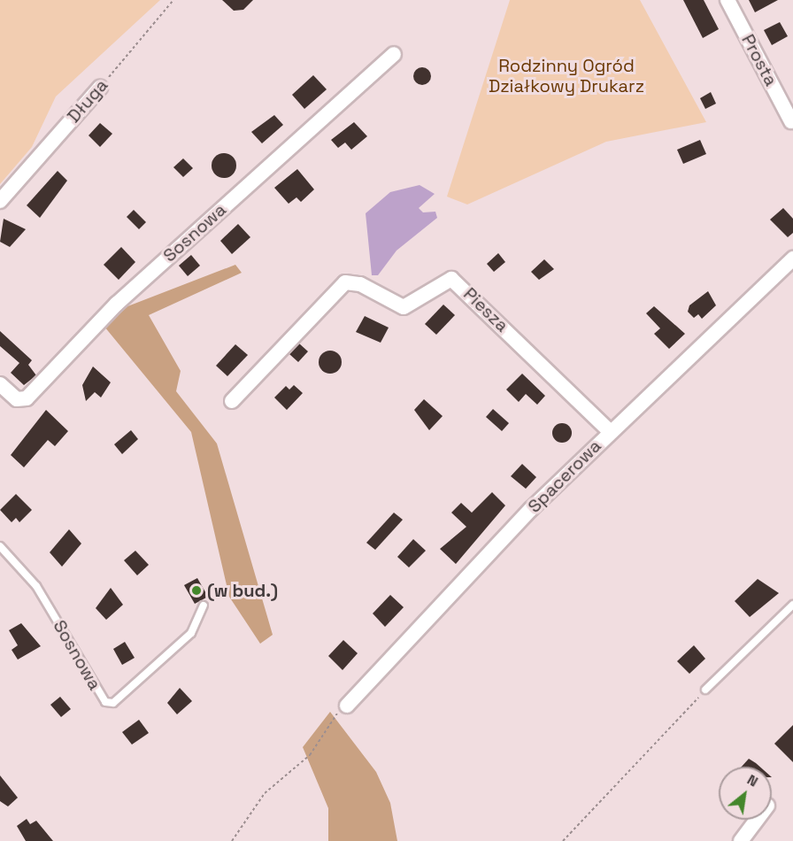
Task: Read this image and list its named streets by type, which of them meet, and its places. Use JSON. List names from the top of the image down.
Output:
{
  "streets": {
    "street": [
      "Prosta",
      "Długa",
      "Sosnowa",
      "Piesza",
      "Spacerowa"
    ]
  },
  "crossings": [
    ["Piesza", "Spacerowa"]
  ],
  "parks": ["Rodzinny Ogród Działkowy Drukarz"],
  "places": ["(w bud.)"],
  "north": "top right"
}
